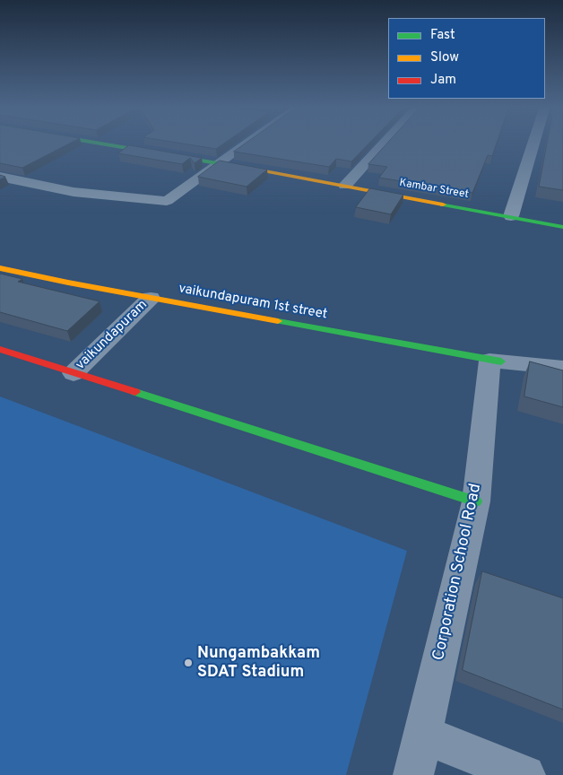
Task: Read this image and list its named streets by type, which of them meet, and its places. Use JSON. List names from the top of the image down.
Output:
{
  "streets": {
    "street": [
      "Kambar Street",
      "vaikundapuram 1st street",
      "vaikundapuram",
      "Corporation School Road"
    ]
  },
  "crossings": [
    ["vaikundapuram 1st street", "vaikundapuram"],
    ["vaikundapuram 1st street", "Corporation School Road"]
  ],
  "places": ["Nungambakkam SDAT Stadium"],
  "legend": ["Fast", "Slow", "Jam"]
}
